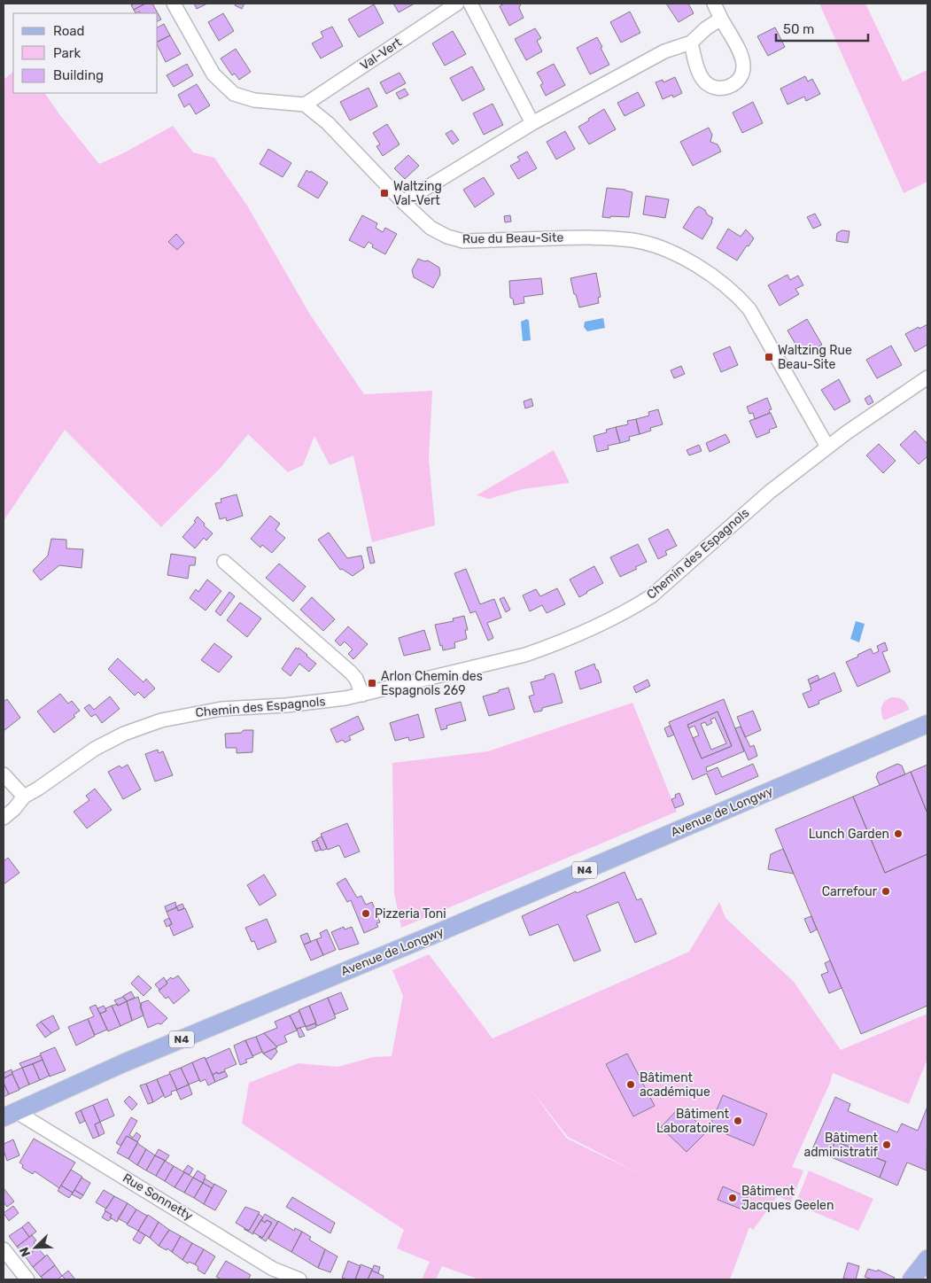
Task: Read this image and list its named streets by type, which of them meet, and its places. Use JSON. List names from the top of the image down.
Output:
{
  "streets": {
    "main road": ["Avenue de Longwy", "N4"],
    "street": [
      "Val-Vert",
      "Rue du Beau-Site",
      "Chemin des Espagnols",
      "Rue Sonnetty"
    ]
  },
  "crossings": [
    ["Val-Vert", "Rue du Beau-Site"],
    ["Rue du Beau-Site", "Chemin des Espagnols"],
    ["Avenue de Longwy", "Rue Sonnetty"]
  ],
  "places": {
    "transit": ["Waltzing Val-Vert", "Waltzing Rue Beau-Site", "Arlon Chemin des Espagnols 269"],
    "other": [
      "Lunch Garden",
      "Carrefour",
      "Pizzeria Toni",
      "Bâtiment académique",
      "Bâtiment Laboratoires",
      "Bâtiment administratif",
      "Bâtiment Jacques Geelen"
    ]
  },
  "legend": ["Road", "Park", "Building"],
  "scale_bar": "50 m",
  "north": "bottom left"
}
